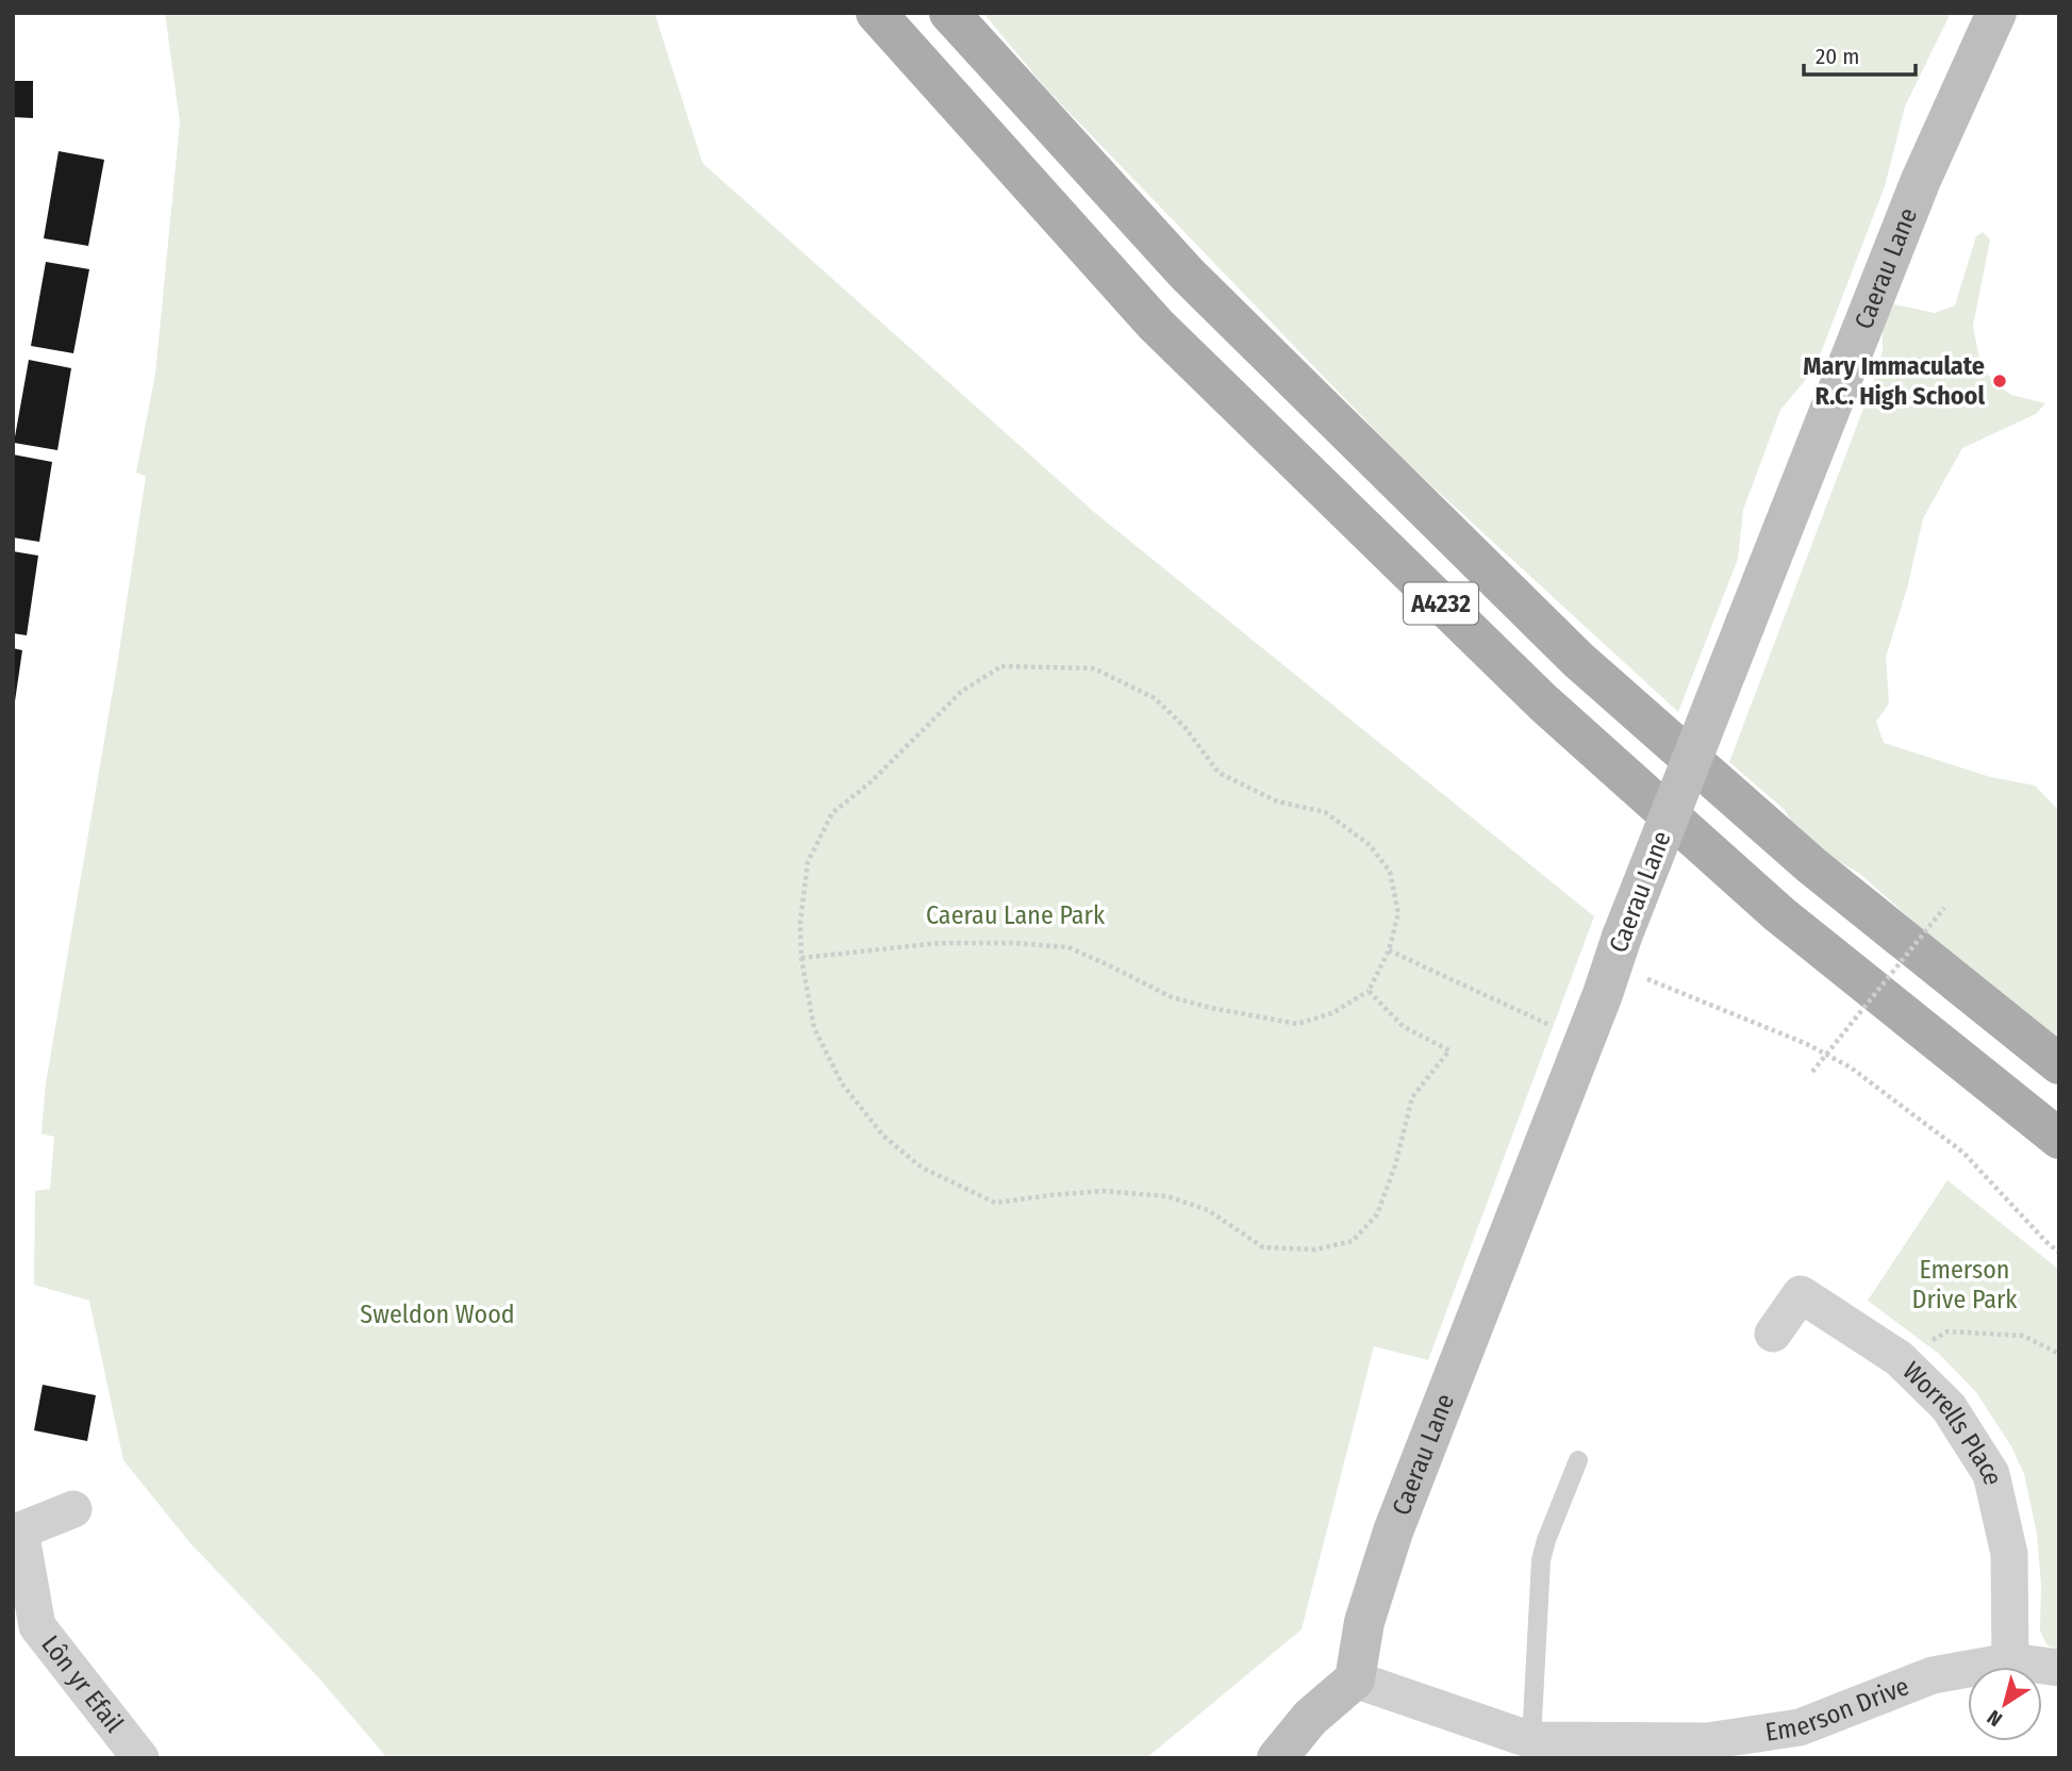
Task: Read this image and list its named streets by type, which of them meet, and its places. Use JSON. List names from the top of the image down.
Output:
{
  "streets": {
    "main road": ["A4232"],
    "street": [
      "Caerau Lane",
      "Worrells Place",
      "Lôn yr Efail",
      "Emerson Drive"
    ]
  },
  "crossings": [
    ["Caerau Lane", "Emerson Drive"],
    ["Worrells Place", "Emerson Drive"]
  ],
  "parks": ["Caerau Lane Park", "Emerson Drive Park", "Sweldon Wood"],
  "places": ["Mary Immaculate R.C. High School"],
  "scale_bar": "20 m",
  "north": "bottom left"
}
